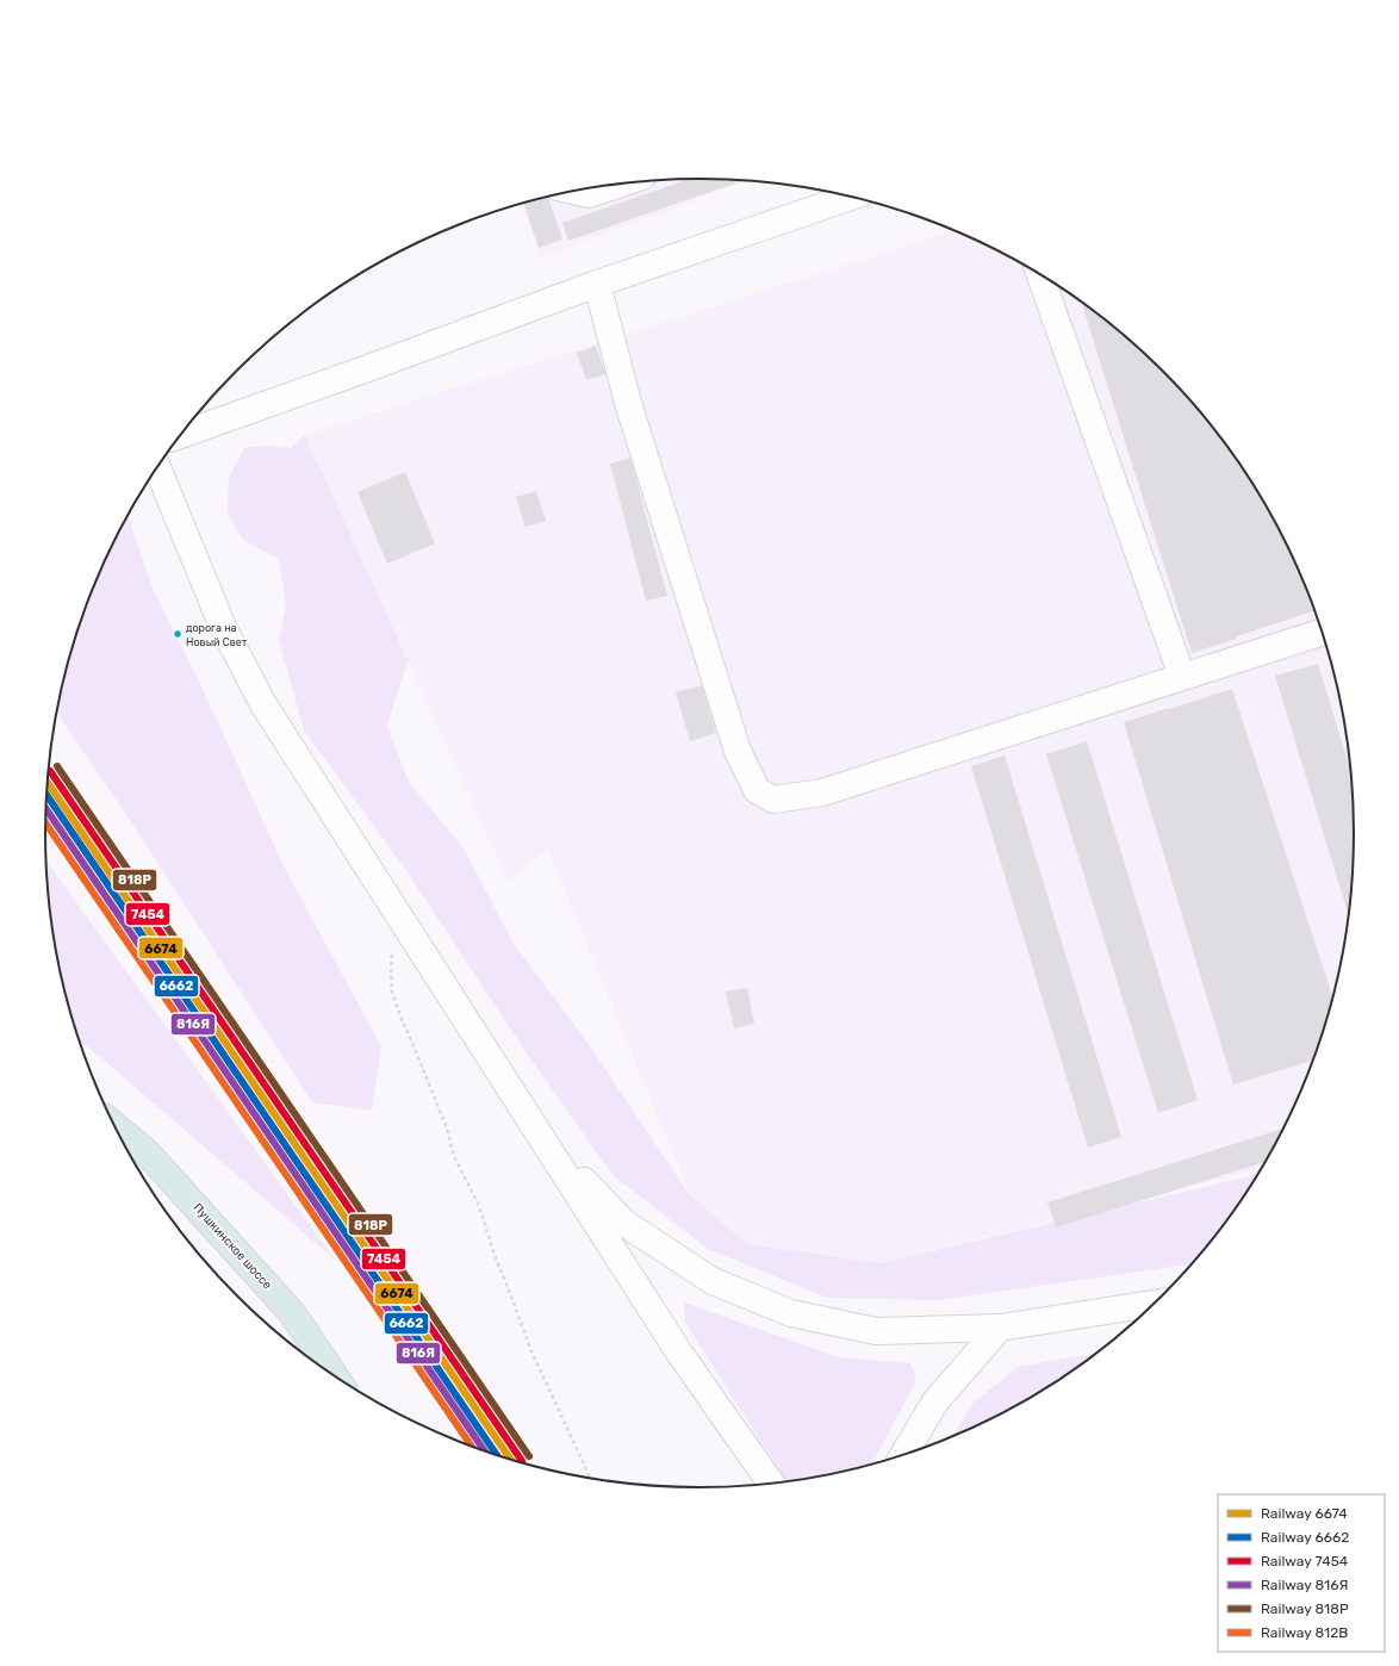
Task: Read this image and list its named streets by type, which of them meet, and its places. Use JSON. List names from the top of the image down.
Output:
{
  "streets": {
    "main road": ["Пушкинское шоссе"]
  },
  "places": ["дорога на Новый Свет"],
  "lines": [
    "rail line 818Р",
    "rail line 7454",
    "rail line 6674",
    "rail line 6662",
    "rail line 816Я",
    "rail line 812В"
  ],
  "legend": [
    "Railway 6674",
    "Railway 6662",
    "Railway 7454",
    "Railway 816Я",
    "Railway 818Р",
    "Railway 812В"
  ]
}
